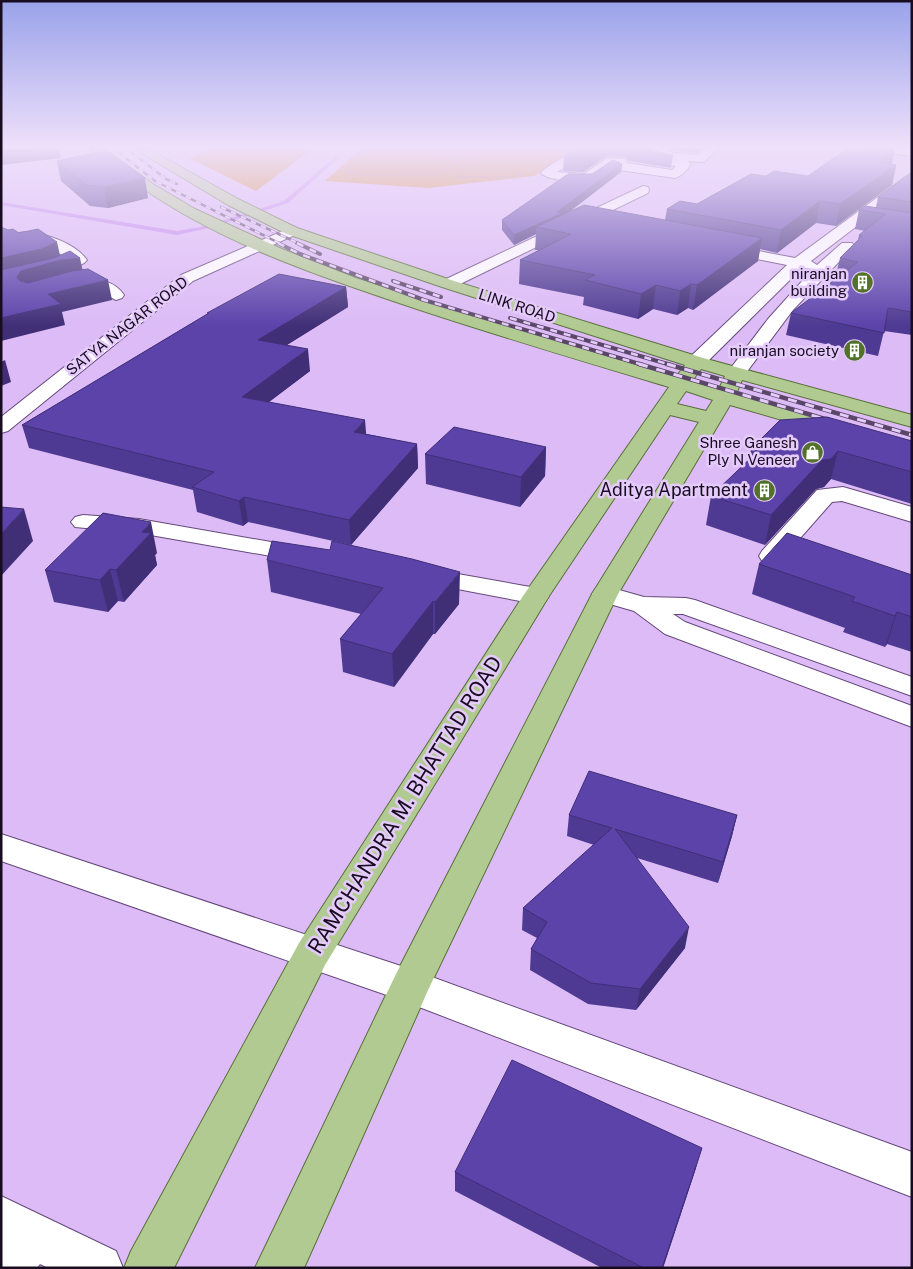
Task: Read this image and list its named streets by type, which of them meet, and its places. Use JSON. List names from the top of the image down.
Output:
{
  "streets": {
    "main road": ["LINK ROAD", "RAMCHANDRA M. BHATTAD ROAD"],
    "street": ["SATYA NAGAR ROAD"]
  },
  "crossings": [
    ["LINK ROAD", "SATYA NAGAR ROAD"],
    ["LINK ROAD", "RAMCHANDRA M. BHATTAD ROAD"]
  ],
  "places": {
    "building": ["niranjan building", "niranjan society", "Aditya Apartment"],
    "shop": ["Shree Ganesh Ply N Veneer"]
  }
}
